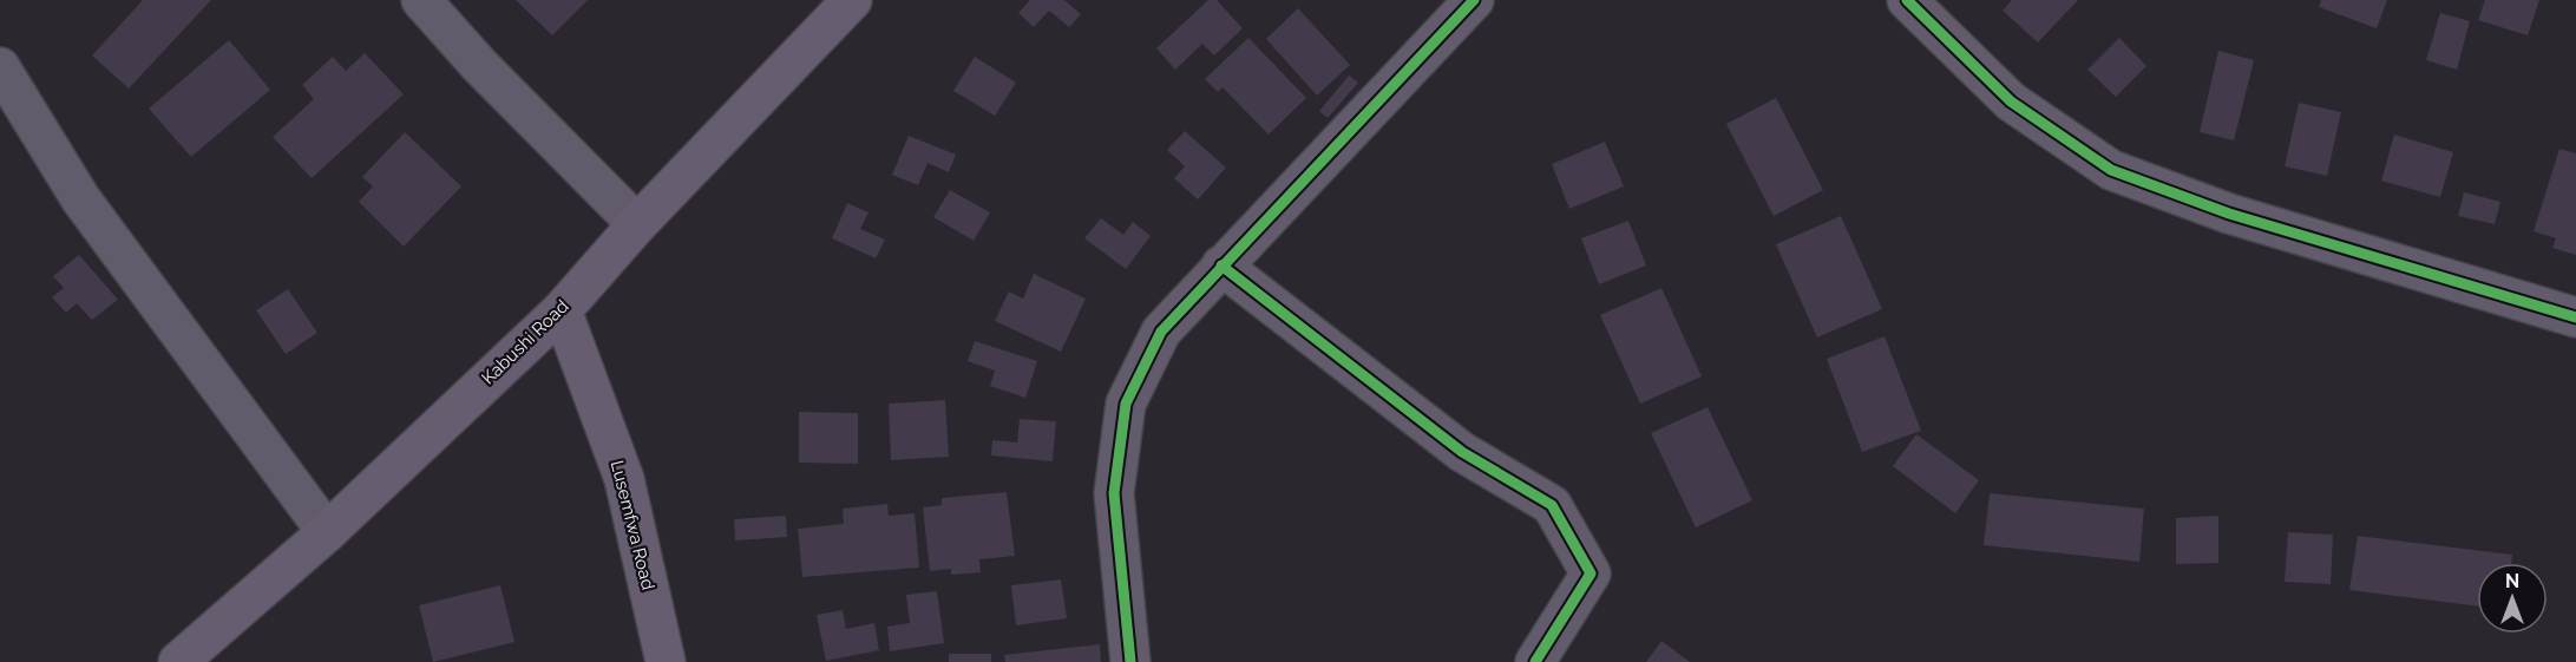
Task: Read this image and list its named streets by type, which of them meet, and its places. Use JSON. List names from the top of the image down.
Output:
{
  "streets": {
    "main road": ["Kabushi Road", "Lusemfwa Road"]
  },
  "crossings": [
    ["Kabushi Road", "Lusemfwa Road"]
  ],
  "north": "top"
}
